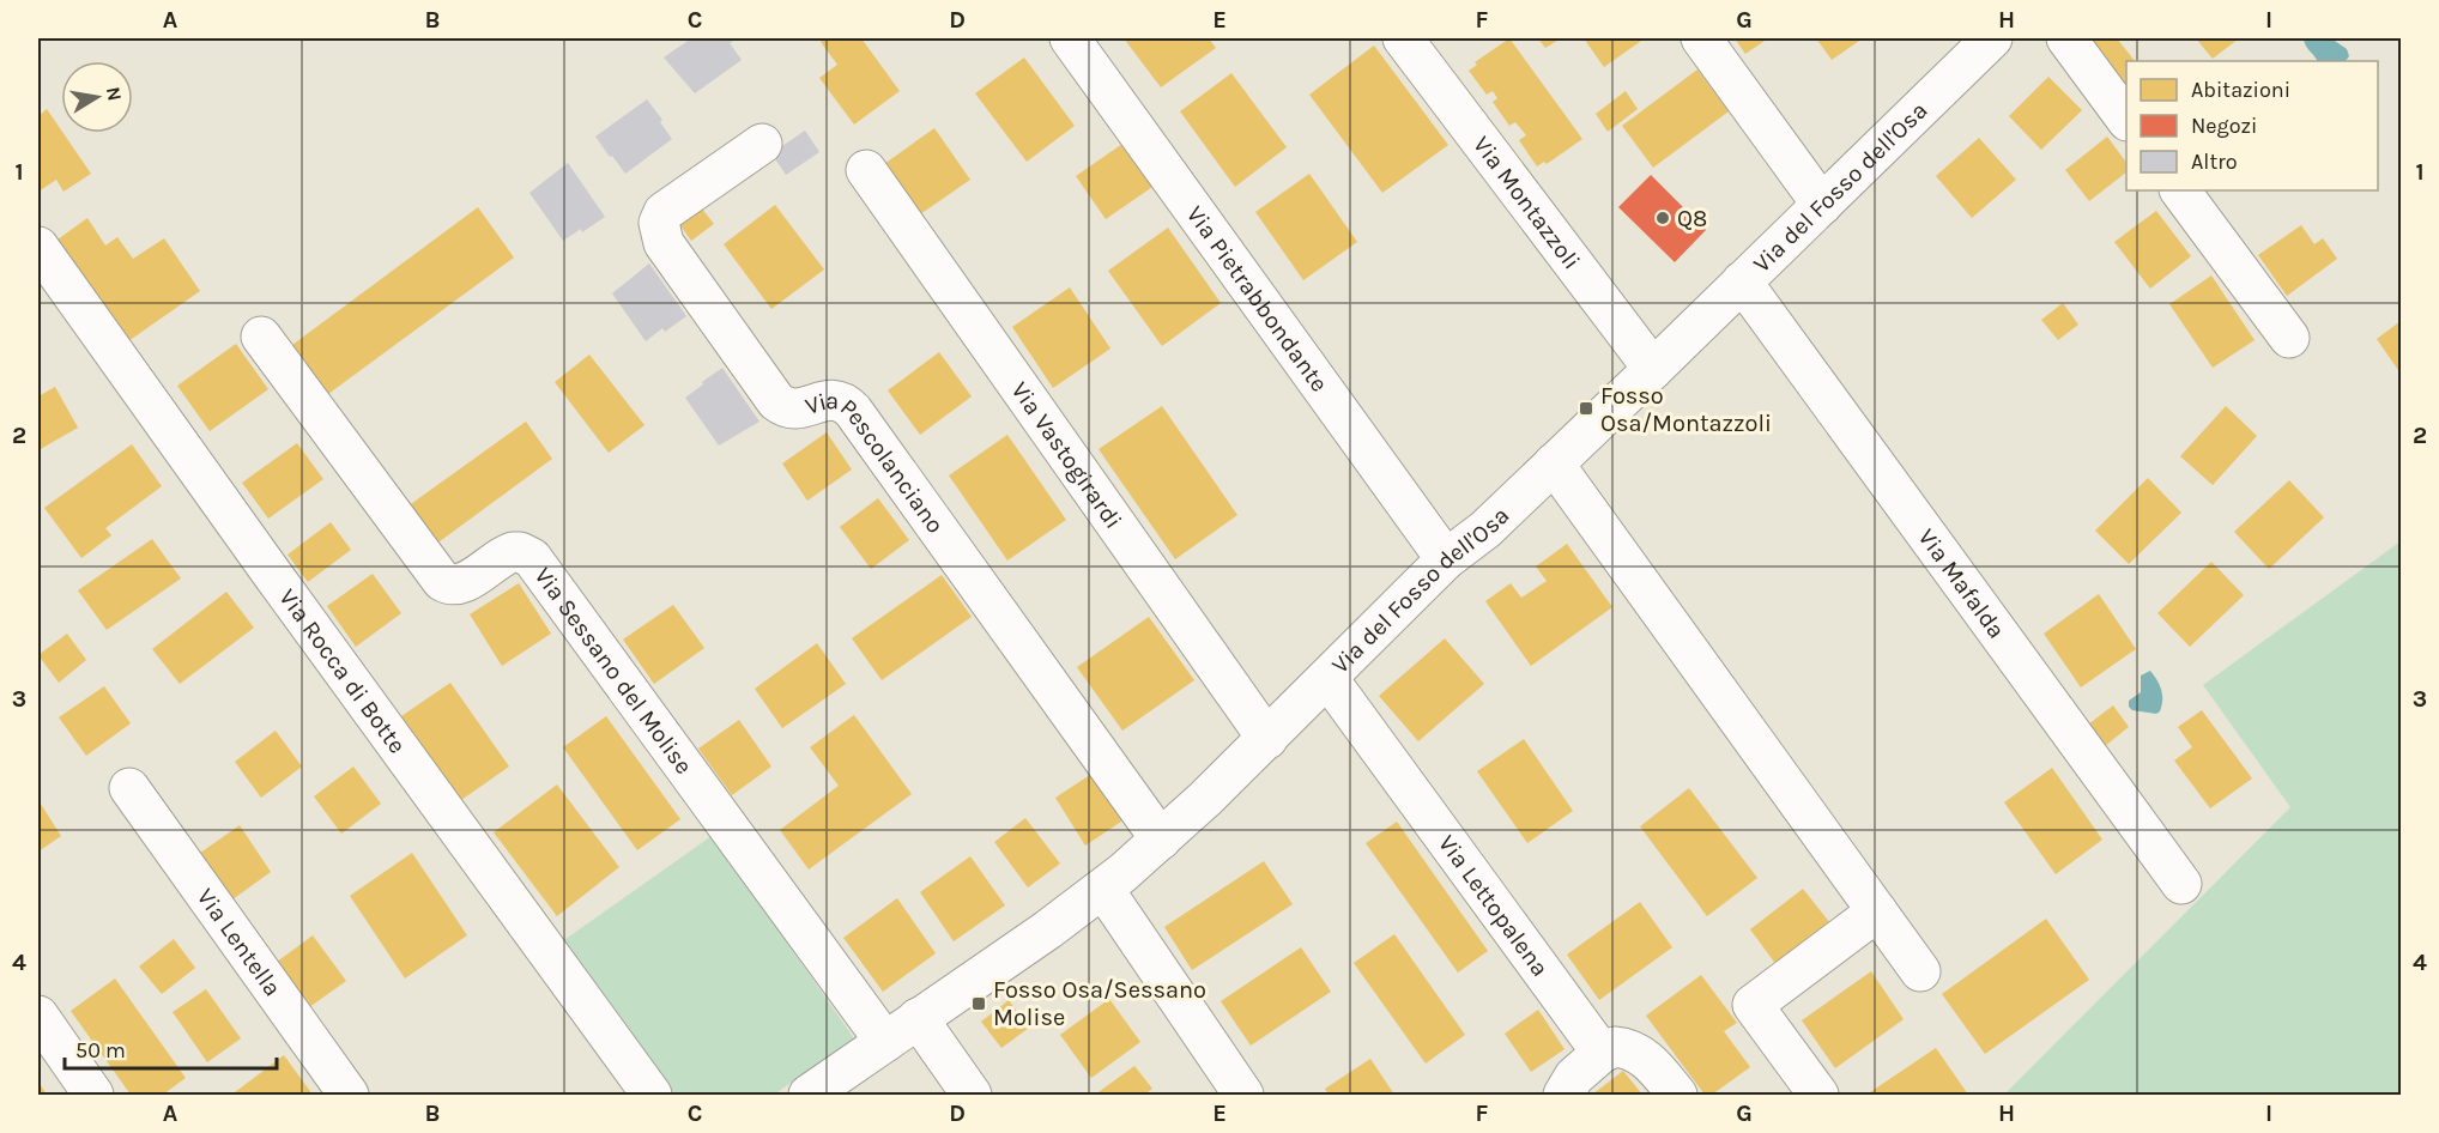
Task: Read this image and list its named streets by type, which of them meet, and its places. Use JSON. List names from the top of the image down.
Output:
{
  "streets": {
    "street": [
      "Via del Fosso dell'Osa",
      "Via Montazzoli",
      "Via Pietrabbondante",
      "Via Vastogirardi",
      "Via Pescolanciano",
      "Via Mafalda",
      "Via Sessano del Molise",
      "Via Rocca di Botte",
      "Via Lettopalena",
      "Via Lentella"
    ]
  },
  "crossings": [
    ["Via del Fosso dell'Osa", "Via Montazzoli"],
    ["Via del Fosso dell'Osa", "Via Pietrabbondante"],
    ["Via del Fosso dell'Osa", "Via Vastogirardi"],
    ["Via del Fosso dell'Osa", "Via Pescolanciano"],
    ["Via del Fosso dell'Osa", "Via Mafalda"],
    ["Via del Fosso dell'Osa", "Via Sessano del Molise"],
    ["Via del Fosso dell'Osa", "Via Lettopalena"]
  ],
  "places": {
    "other": ["Q8"],
    "transit": ["Fosso Osa/Montazzoli", "Fosso Osa/Sessano Molise"]
  },
  "legend": ["Abitazioni", "Negozi", "Altro"],
  "scale_bar": "50 m",
  "north": "right",
  "grid": {
    "columns": [
      "A",
      "B",
      "C",
      "D",
      "E",
      "F",
      "G",
      "H",
      "I"
    ],
    "rows": [
      "1",
      "2",
      "3",
      "4"
    ]
  }
}
